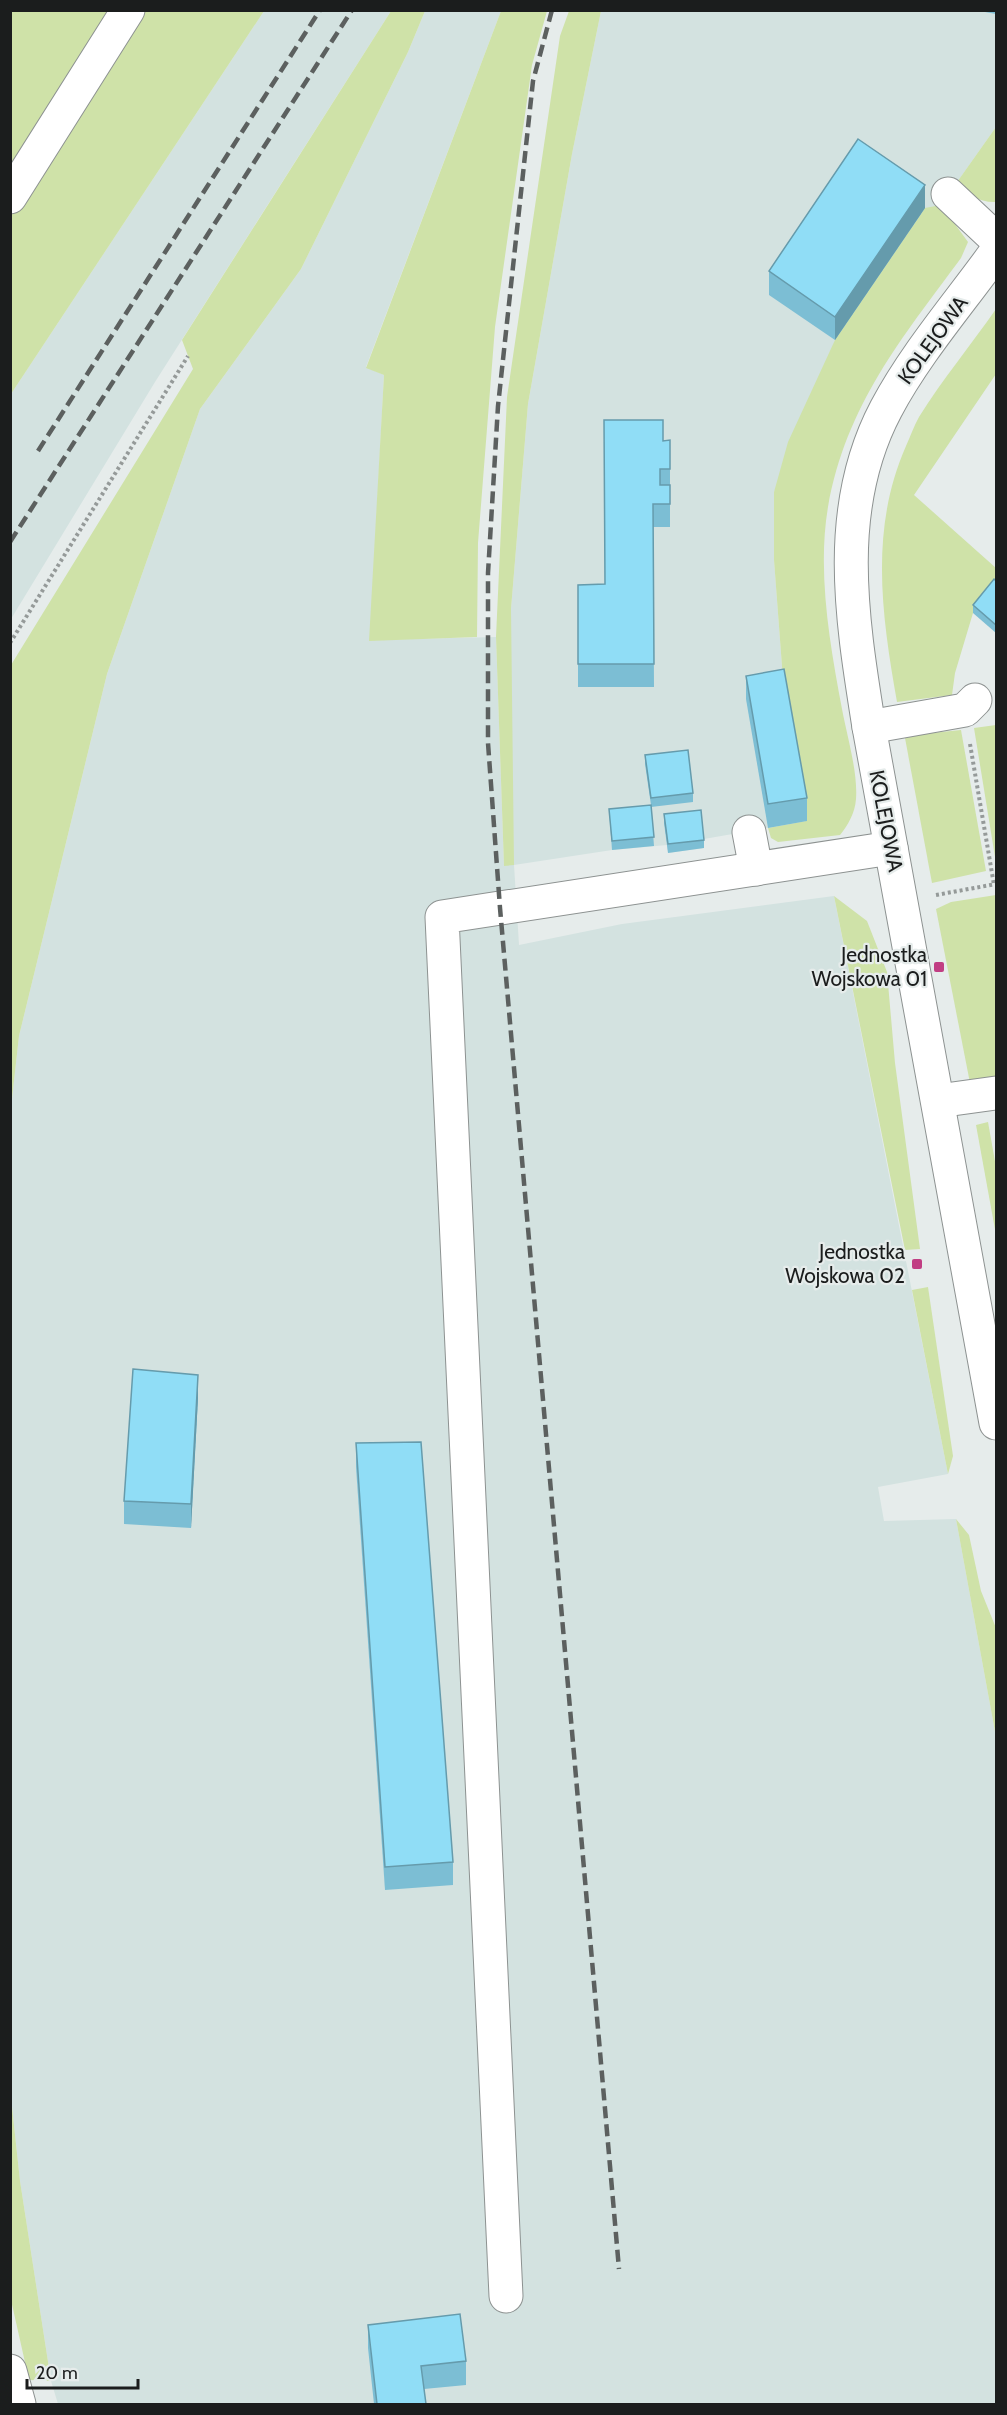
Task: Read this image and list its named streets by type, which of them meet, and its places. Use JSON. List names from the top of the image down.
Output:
{
  "streets": {
    "street": ["KOLEJOWA"]
  },
  "places": {
    "transit": ["Jednostka Wojskowa 01", "Jednostka Wojskowa 02"]
  },
  "scale_bar": "20 m"
}
